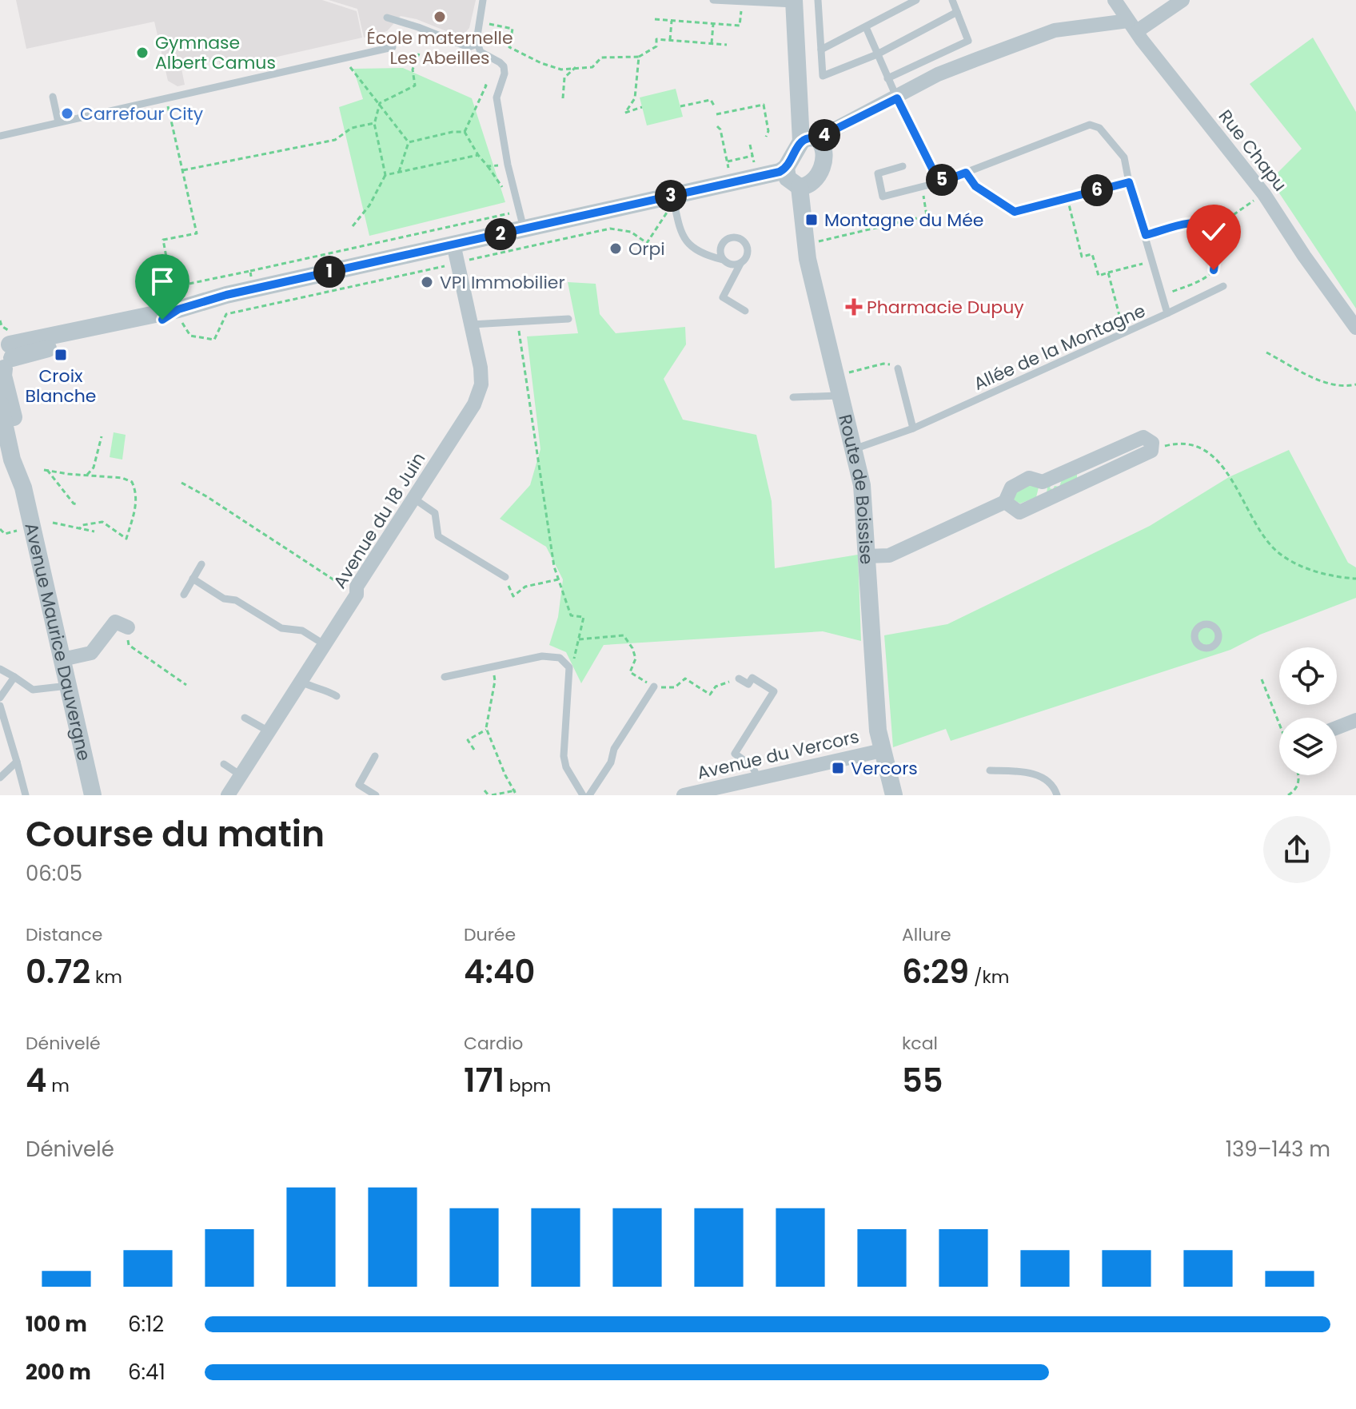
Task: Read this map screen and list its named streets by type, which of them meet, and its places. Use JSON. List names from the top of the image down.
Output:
{
  "streets": {
    "street": [
      "Rue Chapu",
      "Route de Boissise",
      "Avenue du 18 Juin",
      "Avenue Maurice Dauvergne",
      "Avenue du Vercors"
    ],
    "lane": ["Allée de la Montagne"]
  },
  "crossings": [
    ["Allée de la Montagne", "Route de Boissise"],
    ["Route de Boissise", "Avenue du Vercors"]
  ],
  "places": {
    "other": [
      "École maternelle Les Abeilles",
      "Gymnase Albert Camus",
      "Carrefour City",
      "Orpi",
      "VPI Immobilier"
    ],
    "transit": ["Montagne du Mée", "Croix Blanche", "Vercors"],
    "health": ["Pharmacie Dupuy"]
  },
  "page": {
    "pins": [
      "4",
      "5",
      "6",
      "3",
      "2",
      "1"
    ],
    "heading": ["Course du matin", "06:05"],
    "stats": [
      ["Distance", "0.72 km"],
      ["Durée", "4:40"],
      ["Allure", "6:29 /km"],
      ["Dénivelé", "4 m"],
      ["Cardio", "171 bpm"],
      ["kcal", "55"]
    ],
    "chart": ["Dénivelé", "139–143 m"],
    "list": [
      {
        "name": "100 m",
        "note": "6:12"
      },
      {
        "name": "200 m",
        "note": "6:41"
      }
    ]
  }
}
